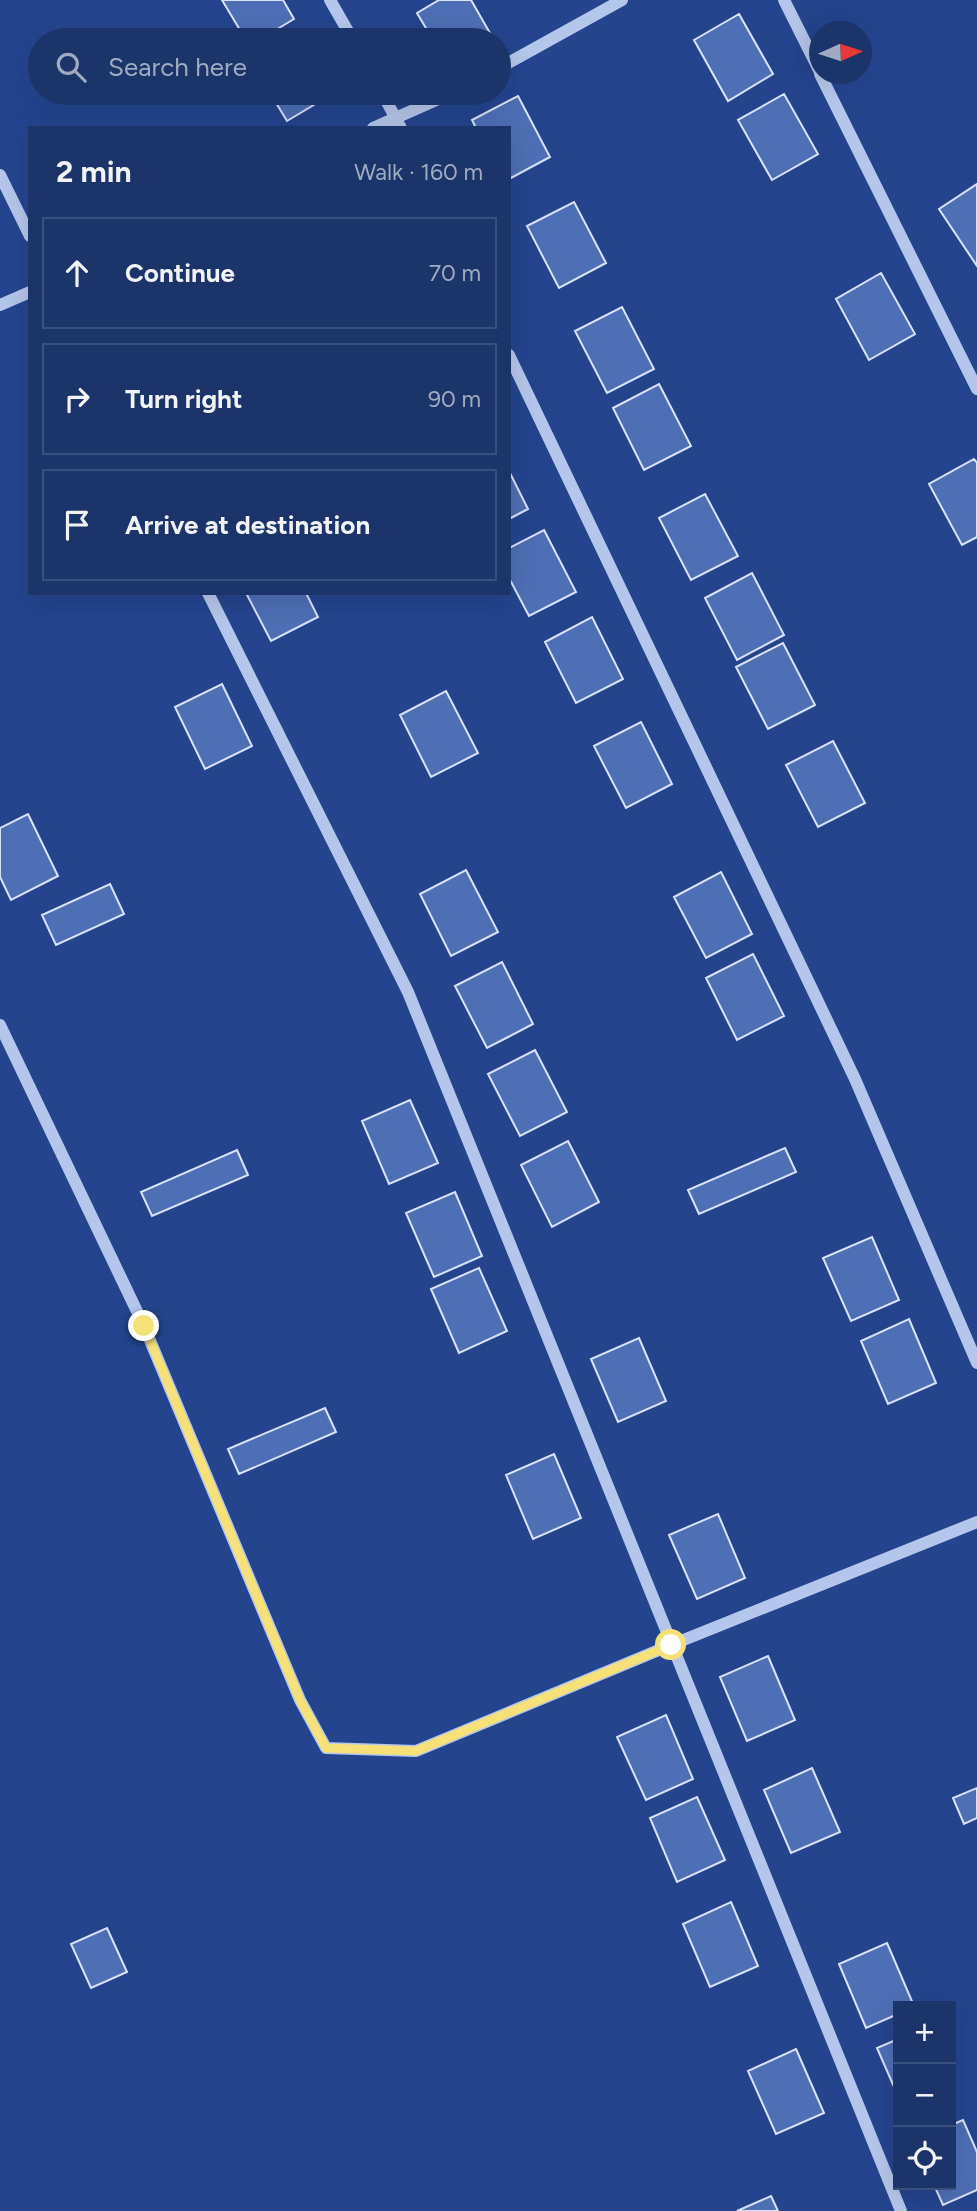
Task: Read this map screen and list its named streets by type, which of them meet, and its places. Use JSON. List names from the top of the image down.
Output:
{
  "north": "right",
  "page": {
    "search": "Search here",
    "heading": ["2 min", "Walk · 160 m"],
    "list": [
      ["Continue", "70 m"],
      ["Turn right", "90 m"],
      "Arrive at destination"
    ],
    "map_buttons": ["+", "−"]
  }
}
